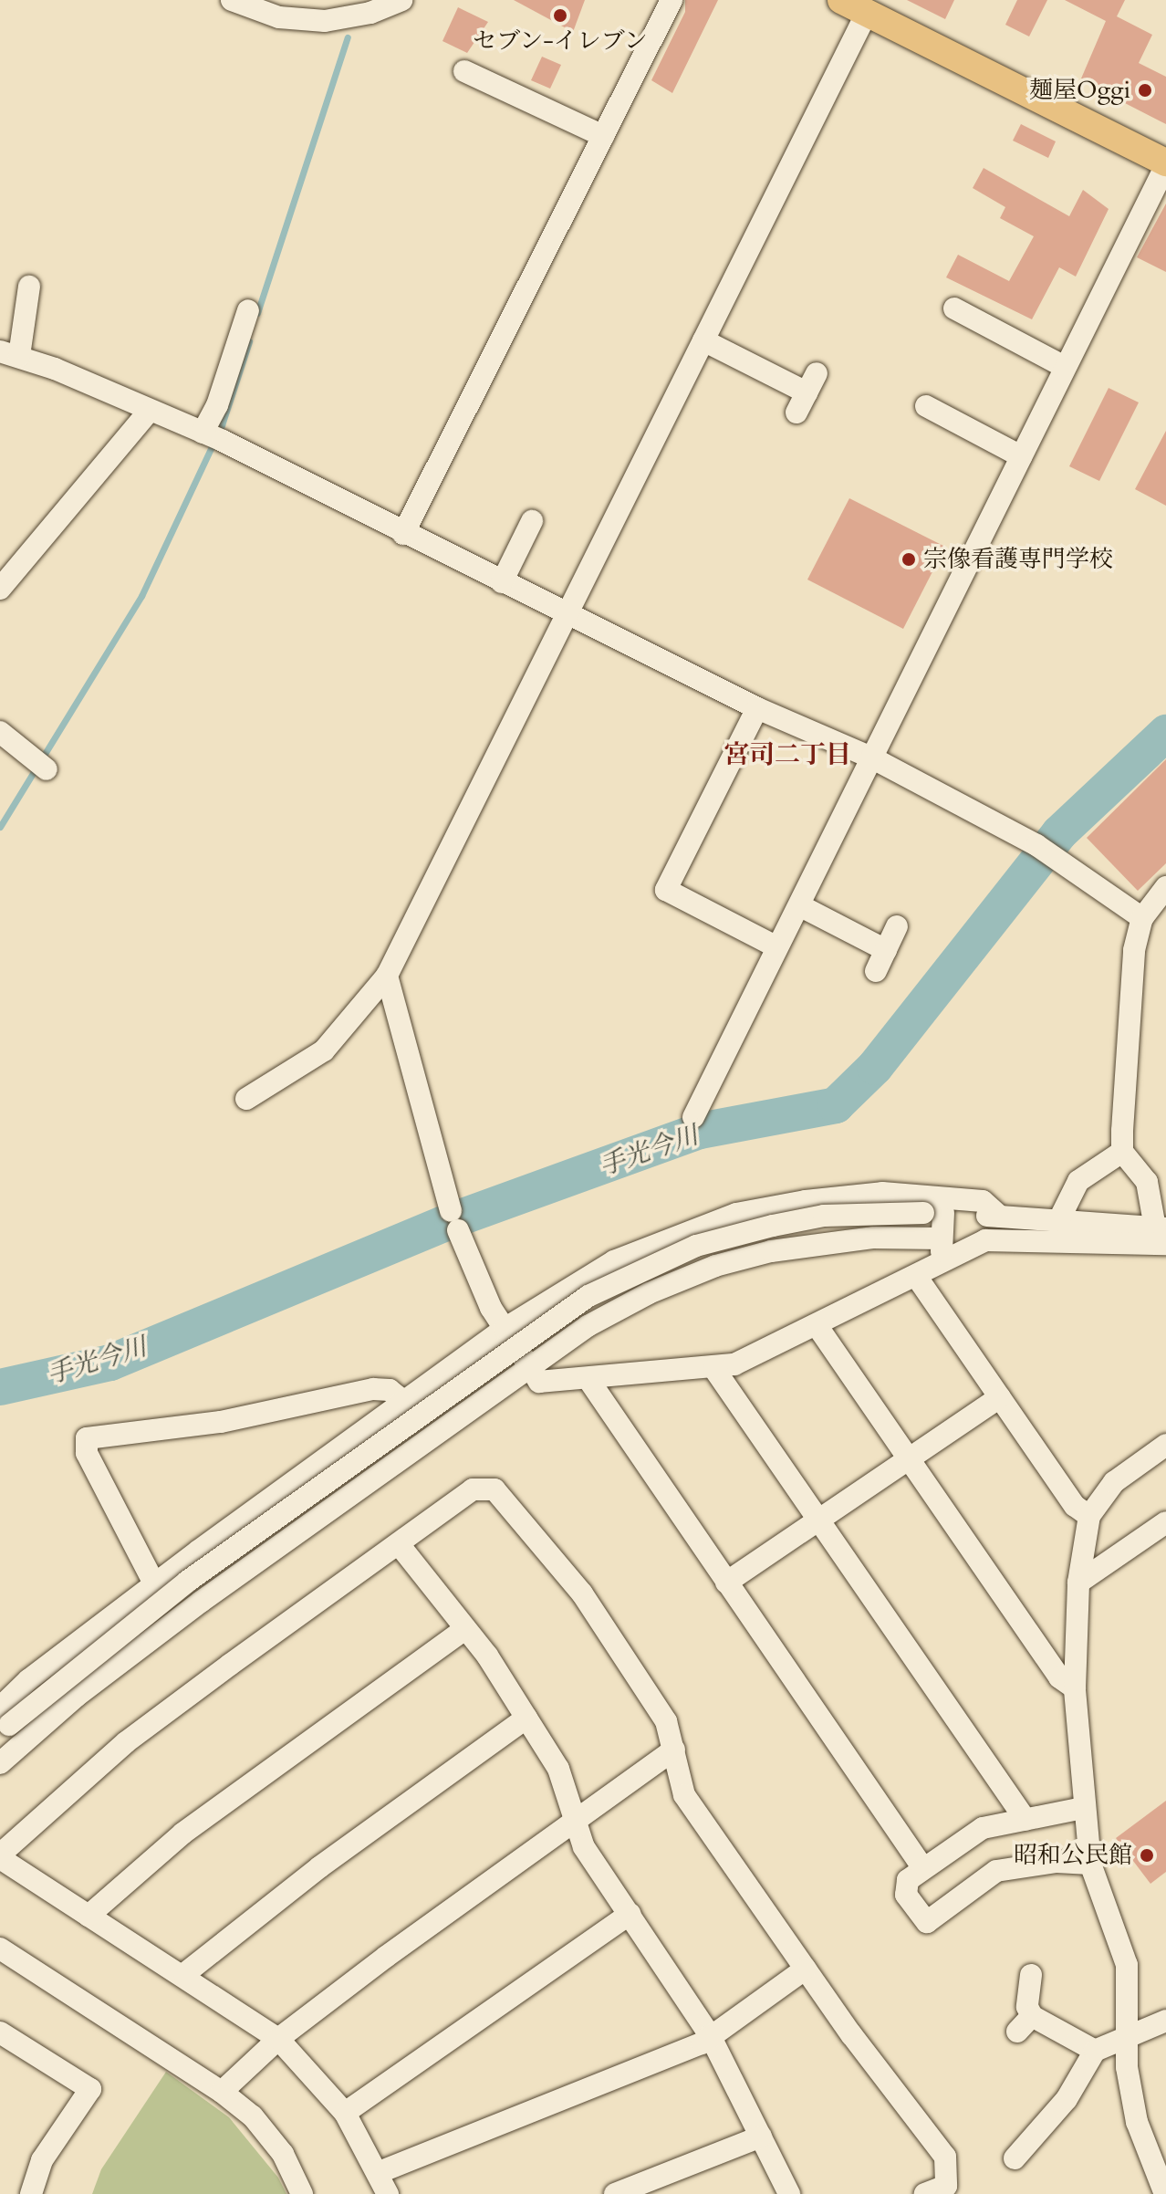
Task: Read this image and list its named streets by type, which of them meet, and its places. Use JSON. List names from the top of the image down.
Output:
{
  "districts": ["宮司二丁目"],
  "water": ["手光今川"],
  "places": [
    "セブン-イレブン",
    "麺屋Oggi",
    "宗像看護専門学校",
    "昭和公民館"
  ]
}
